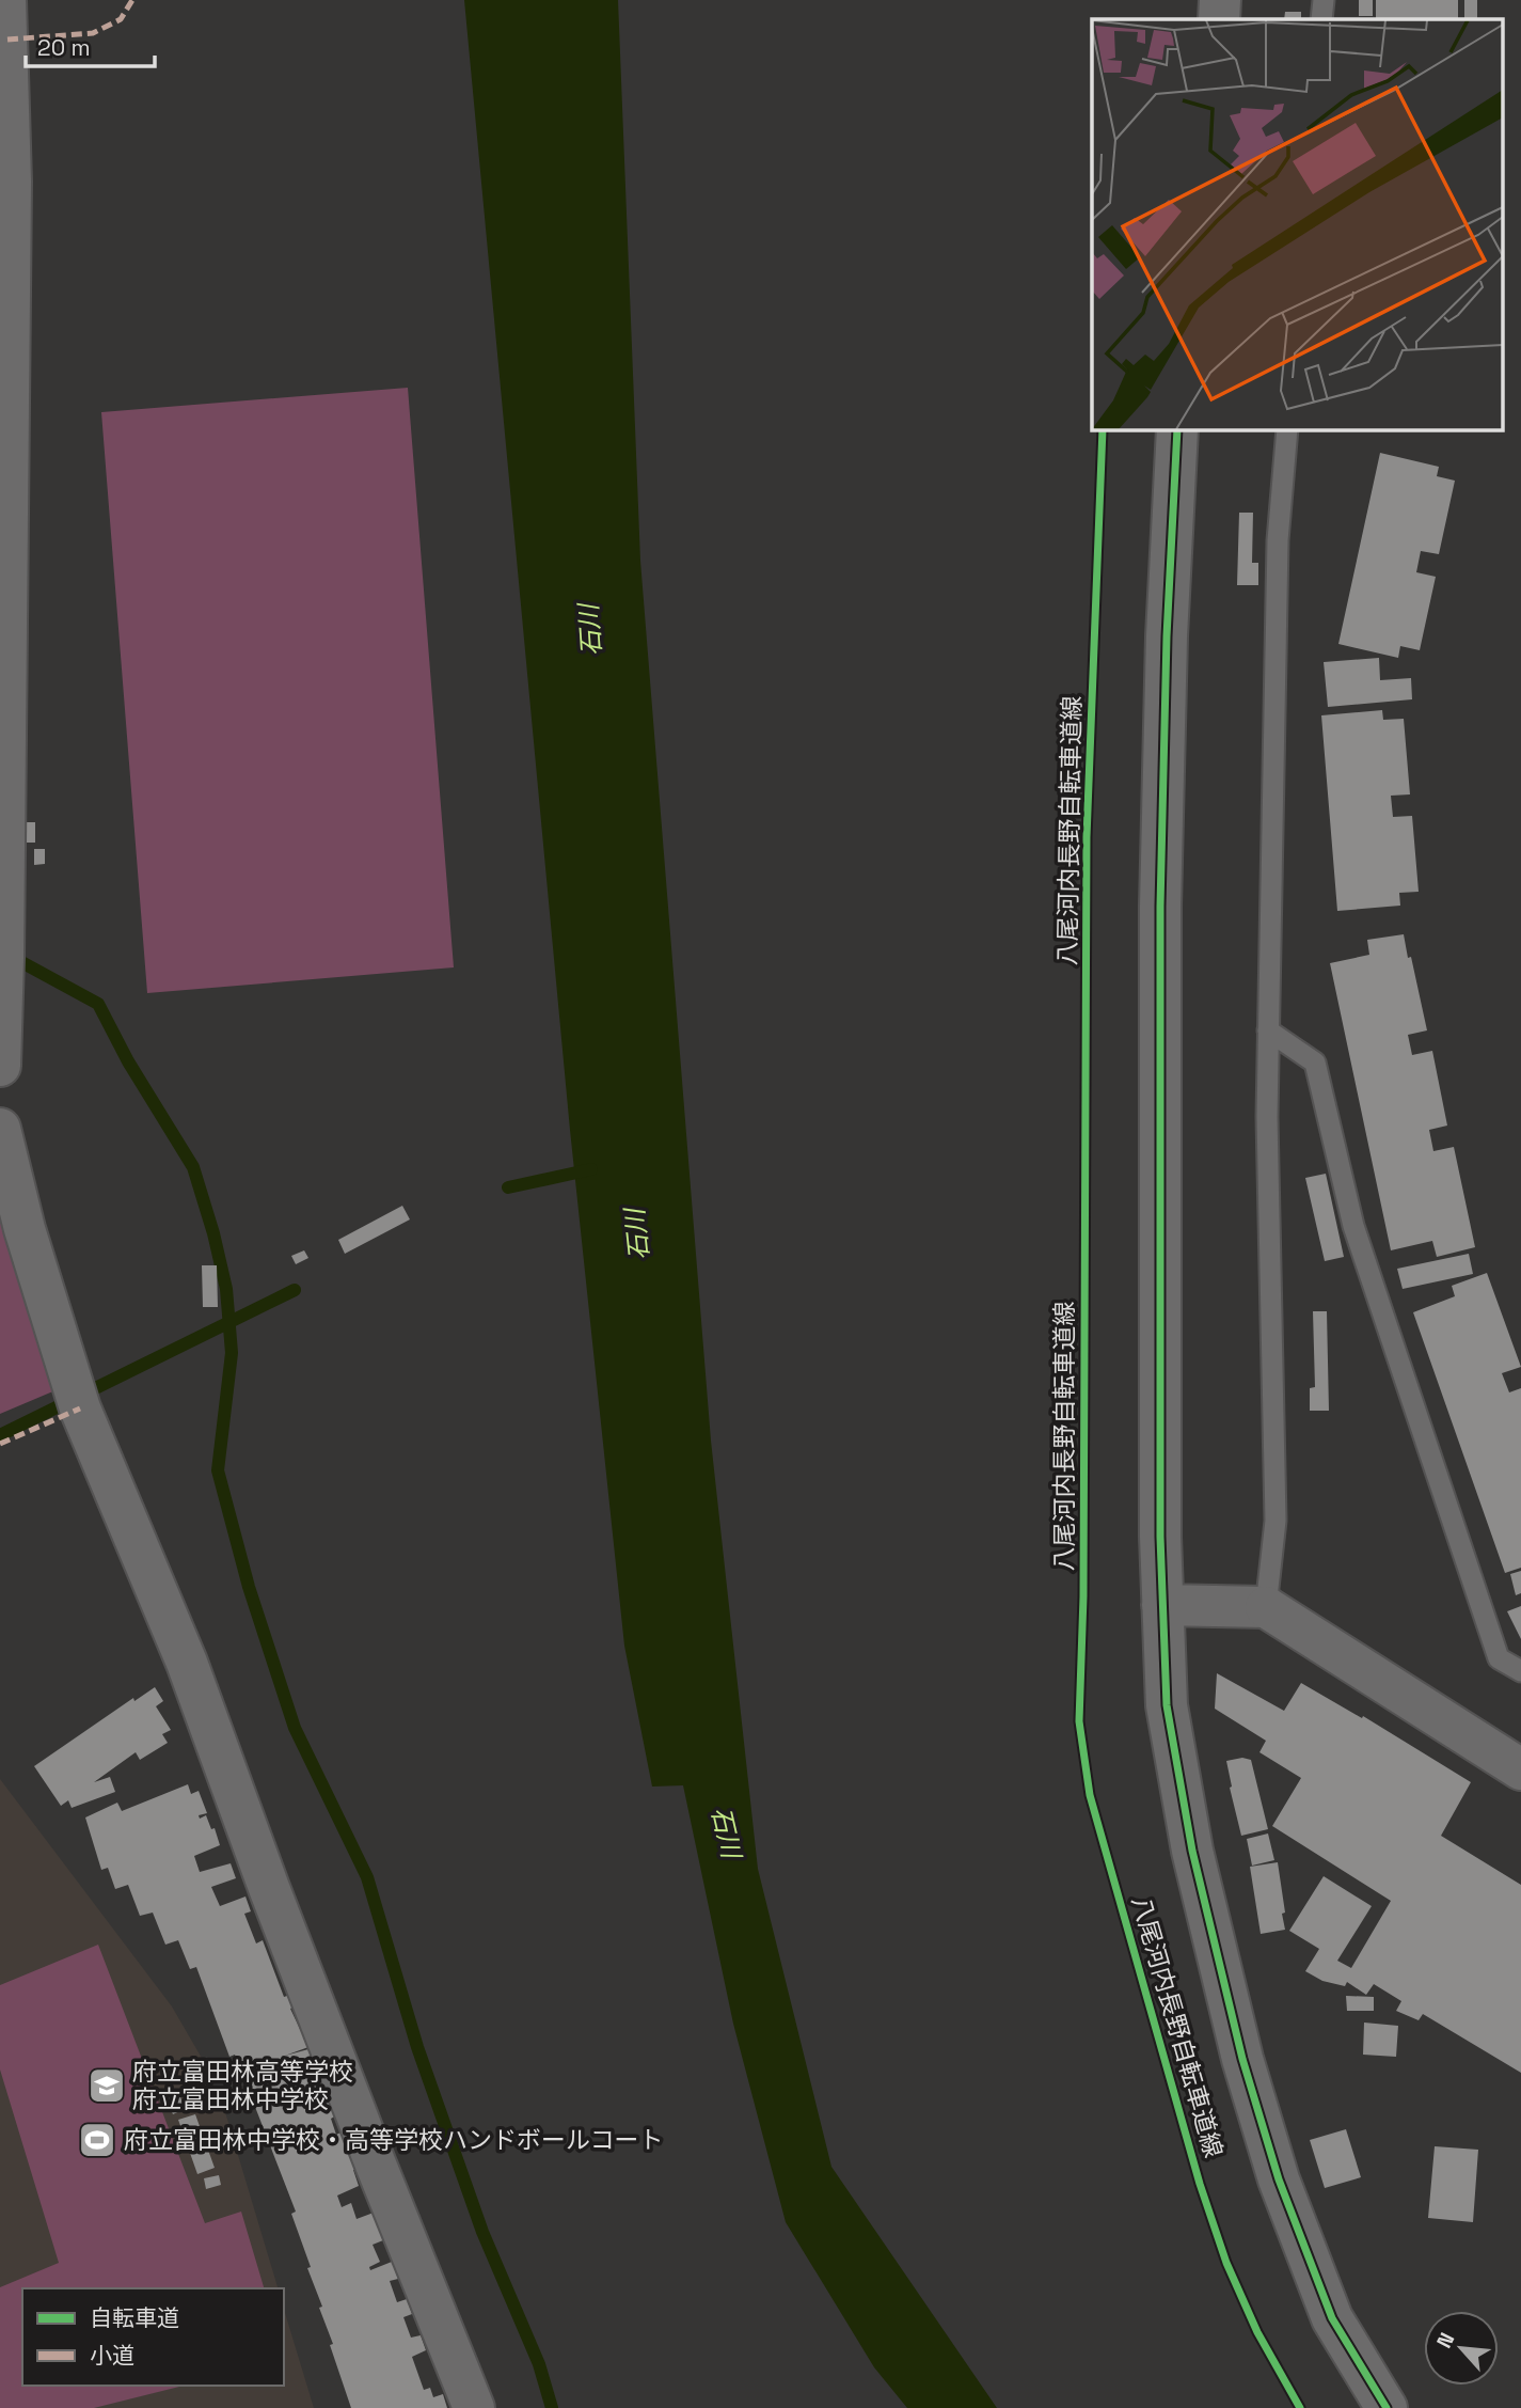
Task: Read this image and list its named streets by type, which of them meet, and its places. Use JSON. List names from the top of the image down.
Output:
{
  "streets": {
    "cycle path": ["八尾河内長野自転車道線"]
  },
  "water": ["石川"],
  "places": {
    "school or university": ["府立富田林高等学校 府立富田林中学校"],
    "sports": ["府立富田林中学校・高等学校ハンドボールコート"]
  },
  "legend": ["自転車道", "小道"],
  "scale_bar": "20 m",
  "north": "top left"
}
